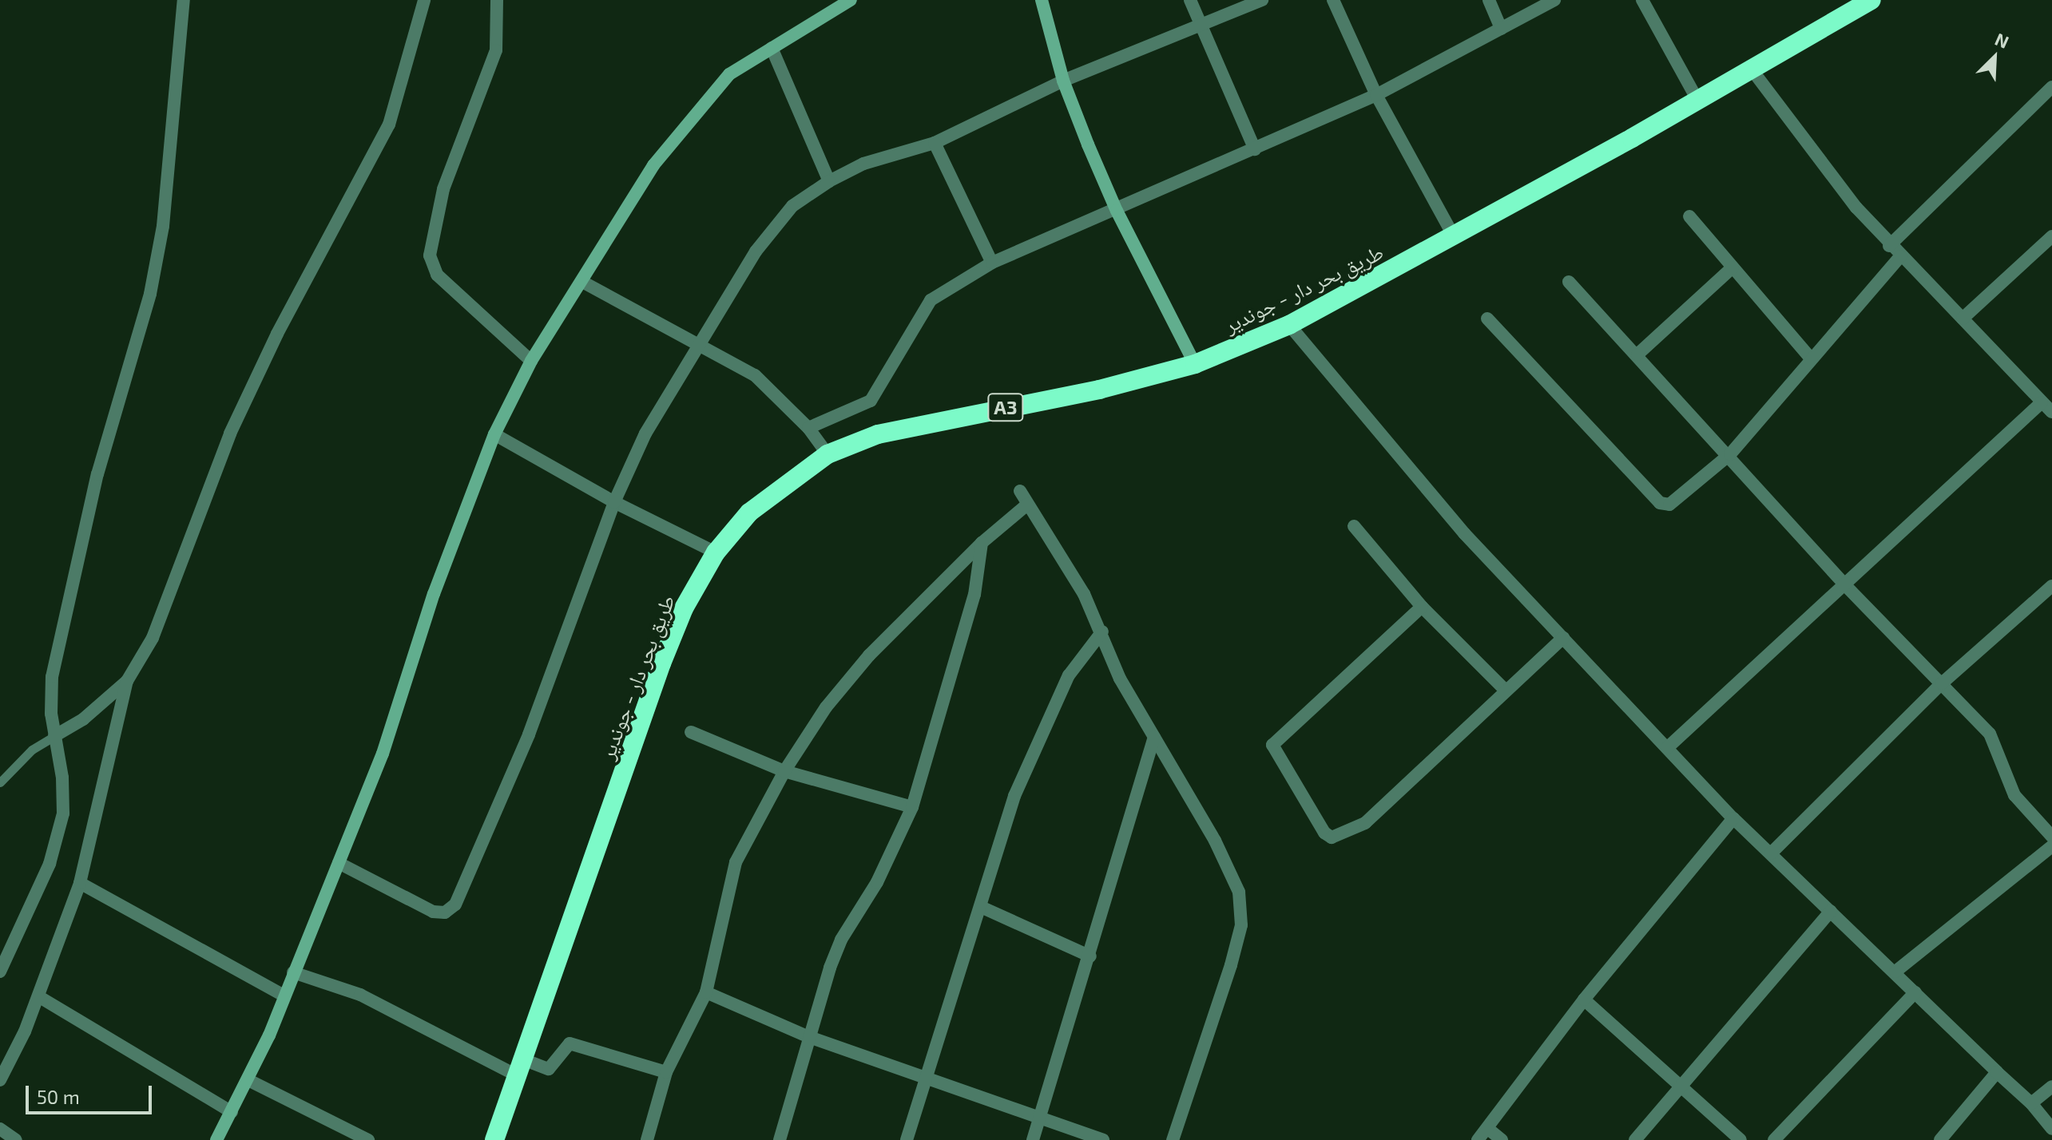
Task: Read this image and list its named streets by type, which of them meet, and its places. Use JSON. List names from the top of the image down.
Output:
{
  "streets": {
    "highway": ["طريق بحر دار - جوندير", "A3"]
  },
  "scale_bar": "50 m",
  "north": "top right"
}
